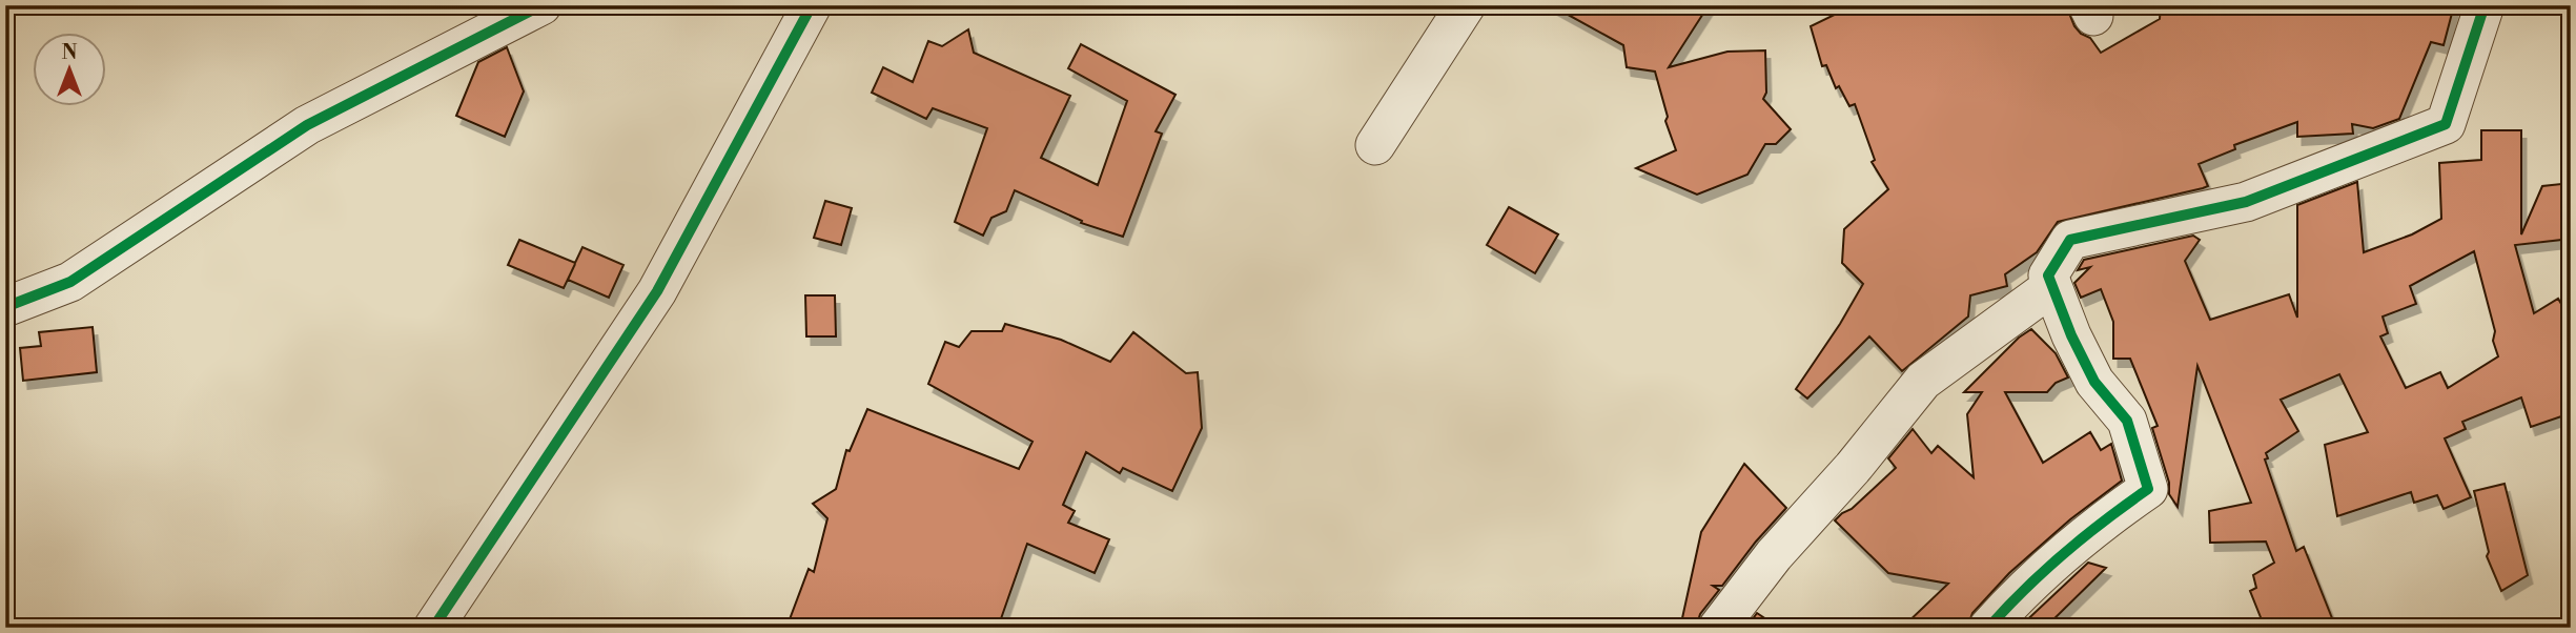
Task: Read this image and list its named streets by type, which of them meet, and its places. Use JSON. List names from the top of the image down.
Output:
{
  "north": "top"
}
